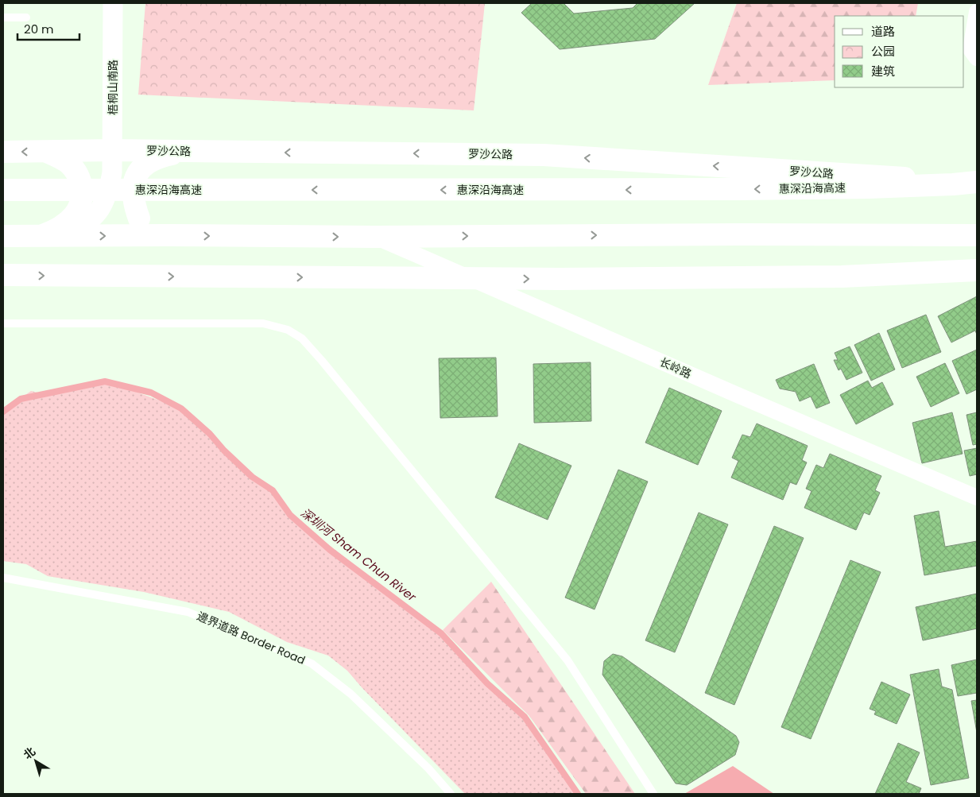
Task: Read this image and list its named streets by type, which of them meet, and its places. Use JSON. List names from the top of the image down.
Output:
{
  "streets": {
    "main road": ["罗沙公路", "惠深沿海高速"],
    "street": ["梧桐山南路", "长岭路"],
    "lane": ["邊界道路 Border Road"]
  },
  "crossings": [
    ["梧桐山南路", "罗沙公路"],
    ["罗沙公路", "惠深沿海高速"]
  ],
  "water": ["深圳河 Sham Chun River"],
  "legend": ["道路", "公园", "建筑"],
  "scale_bar": "20 m",
  "north": "top left"
}
